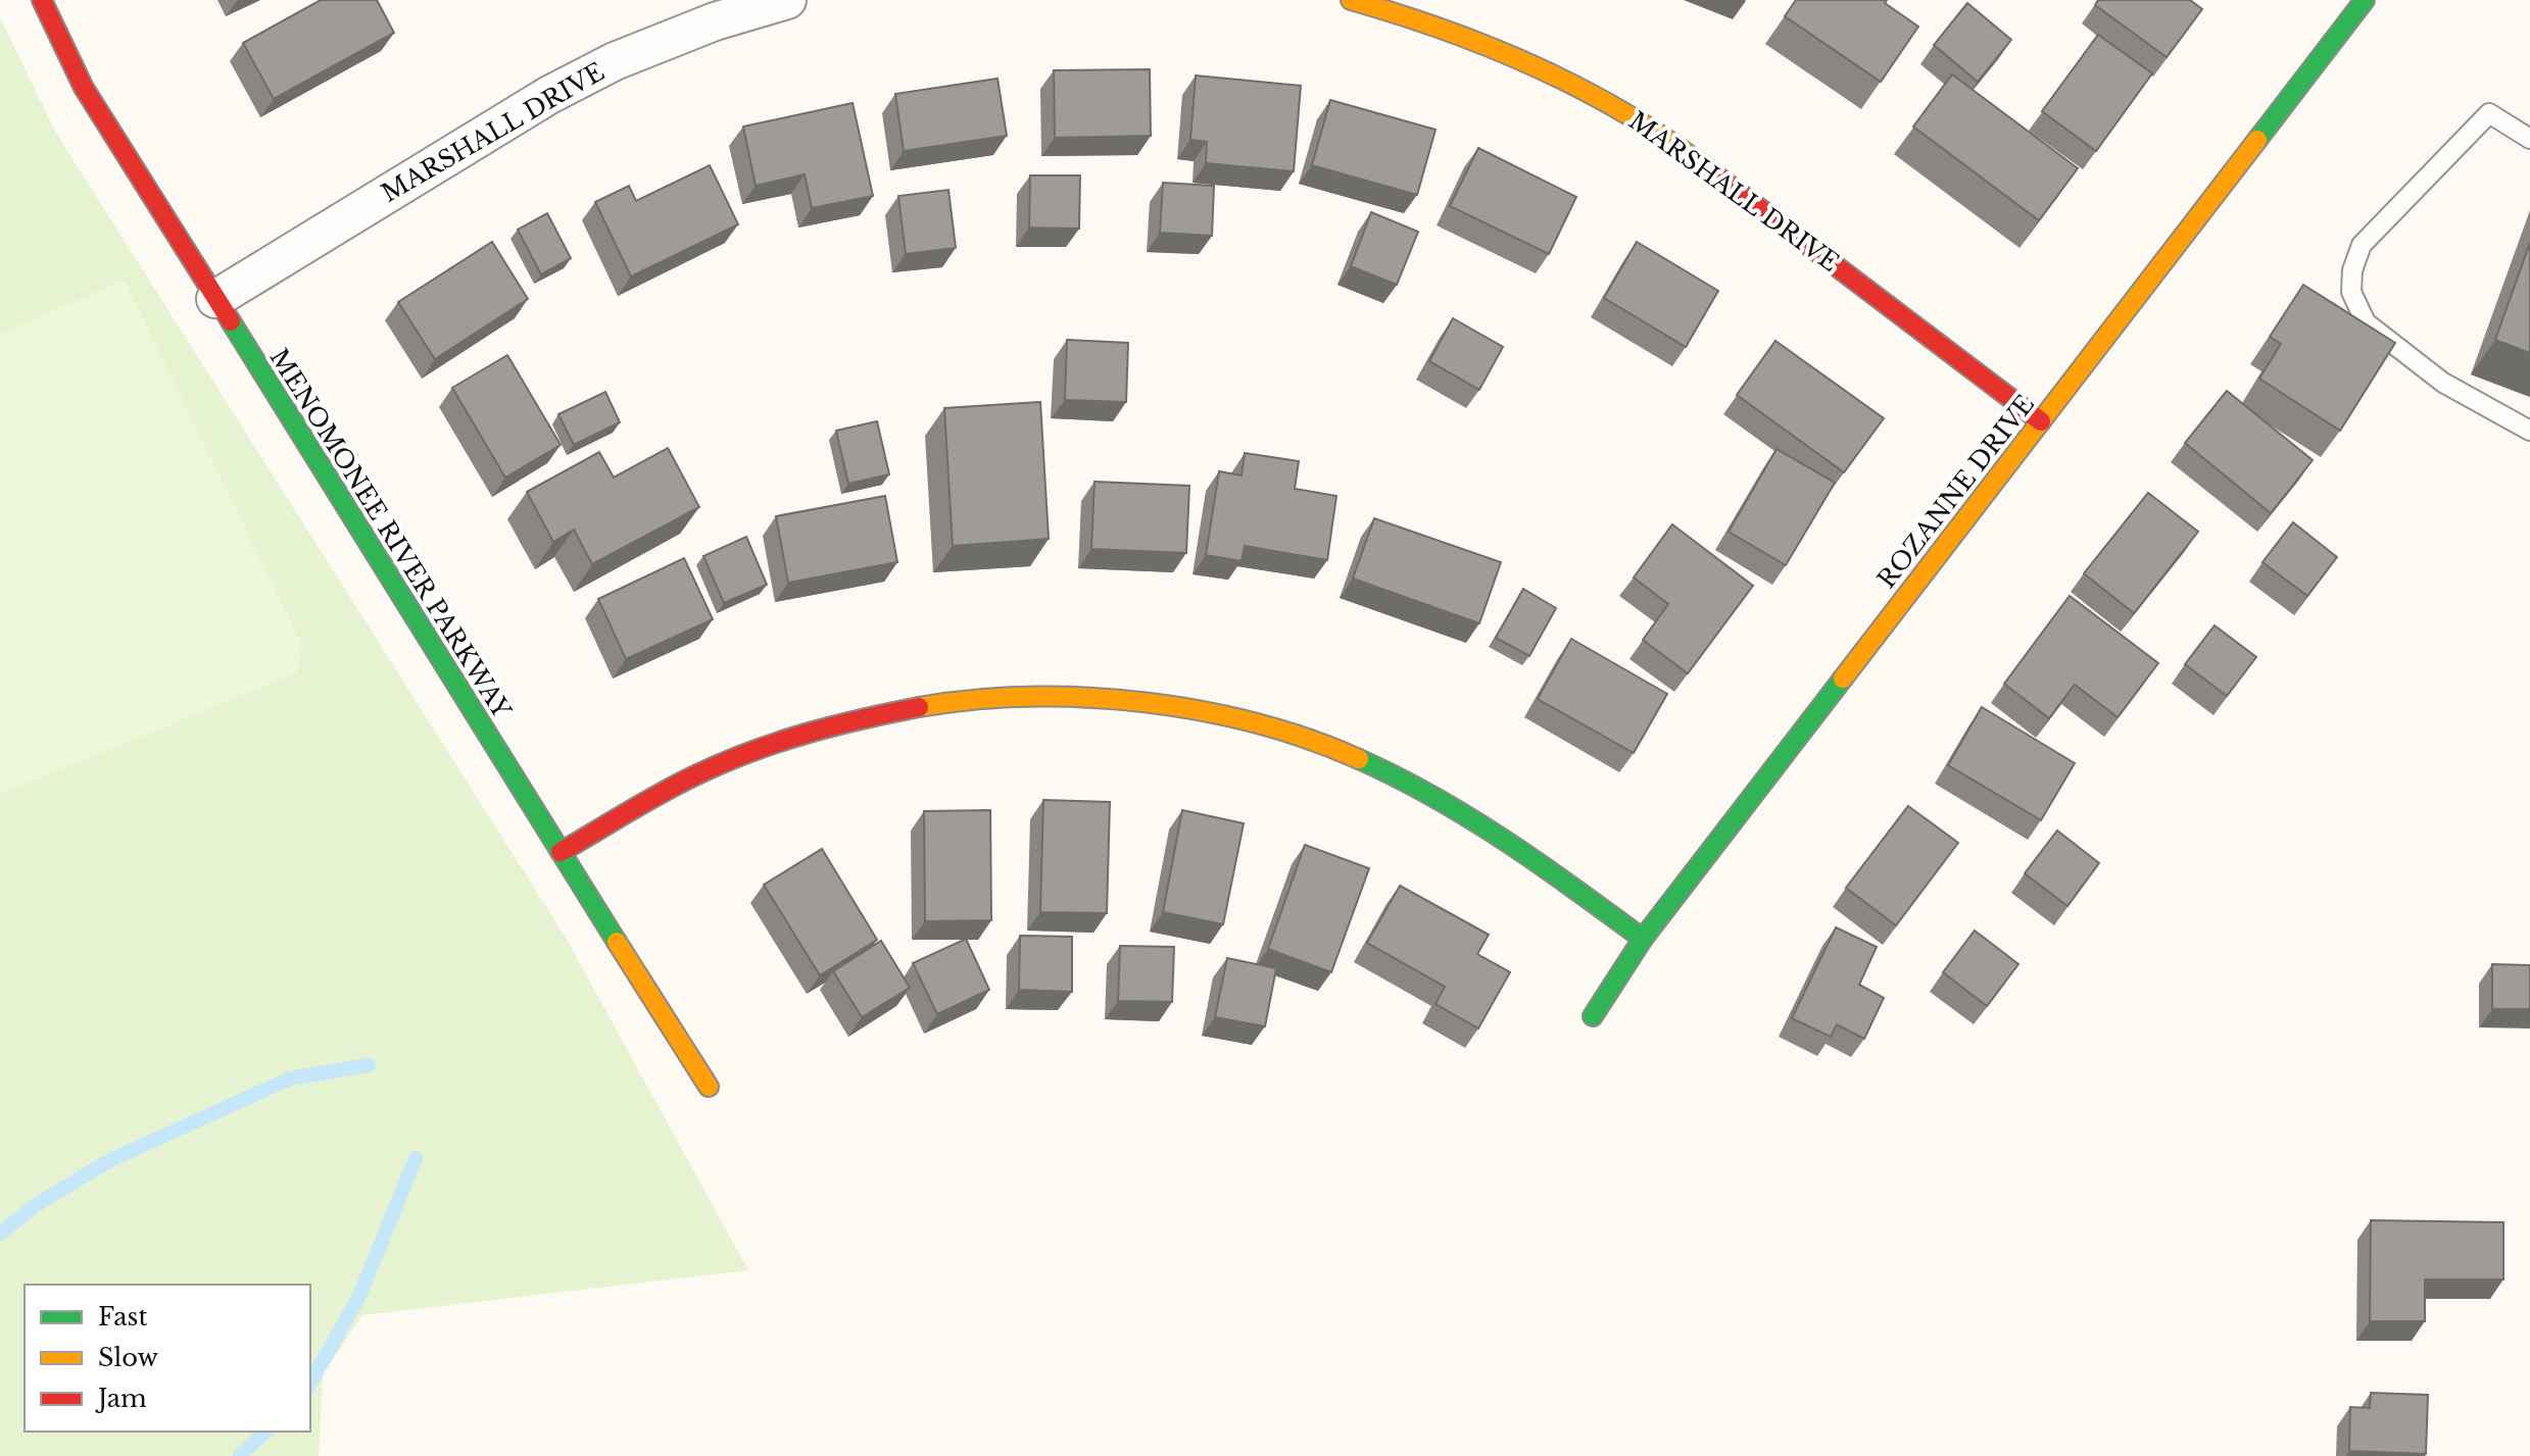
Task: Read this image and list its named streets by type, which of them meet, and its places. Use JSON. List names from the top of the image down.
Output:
{
  "streets": {
    "street": ["MARSHALL DRIVE", "ROZANNE DRIVE", "MENOMONEE RIVER PARKWAY"]
  },
  "crossings": [
    ["MARSHALL DRIVE", "ROZANNE DRIVE"],
    ["MARSHALL DRIVE", "MENOMONEE RIVER PARKWAY"]
  ],
  "legend": ["Fast", "Slow", "Jam"]
}
